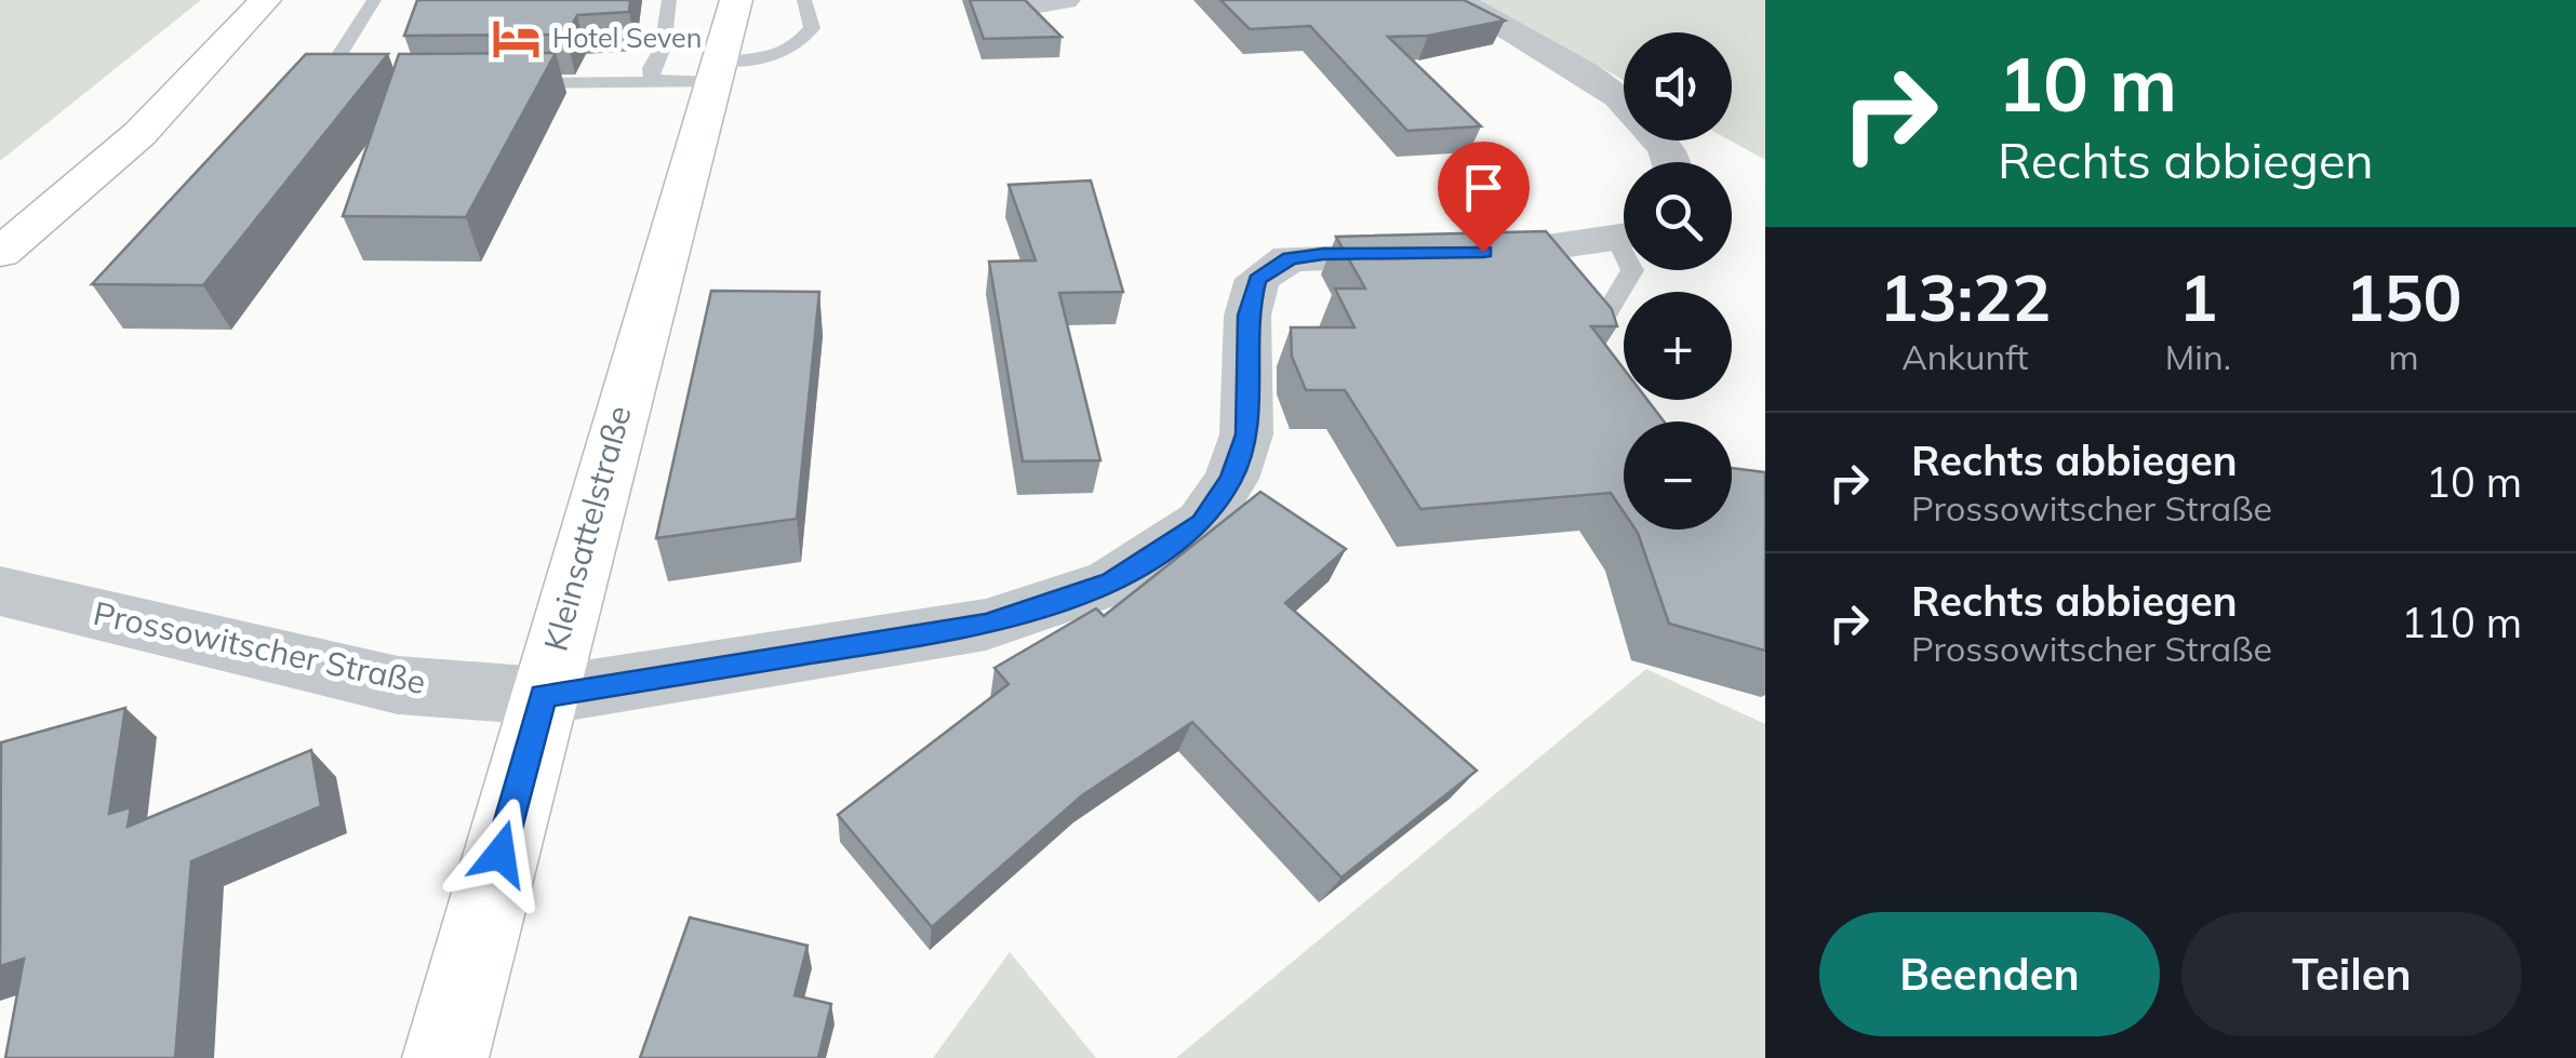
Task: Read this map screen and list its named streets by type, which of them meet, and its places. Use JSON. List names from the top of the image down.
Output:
{
  "streets": {
    "main road": ["Kleinsattelstraße"],
    "street": ["Prossowitscher Straße"]
  },
  "crossings": [
    ["Kleinsattelstraße", "Prossowitscher Straße"]
  ],
  "places": {
    "hotel": ["Hotel Seven"]
  },
  "page": {
    "turn": ["10 m", "Rechts abbiegen"],
    "map_buttons": ["+", "−"],
    "eta": [
      "13:22",
      "Ankunft",
      "1",
      "Min.",
      "150",
      "m"
    ],
    "list": [
      {
        "name": "Rechts abbiegen",
        "note": "Prossowitscher Straße",
        "value": "10 m"
      },
      {
        "name": "Rechts abbiegen",
        "note": "Prossowitscher Straße",
        "value": "110 m"
      }
    ],
    "buttons": ["Beenden", "Teilen"]
  }
}
